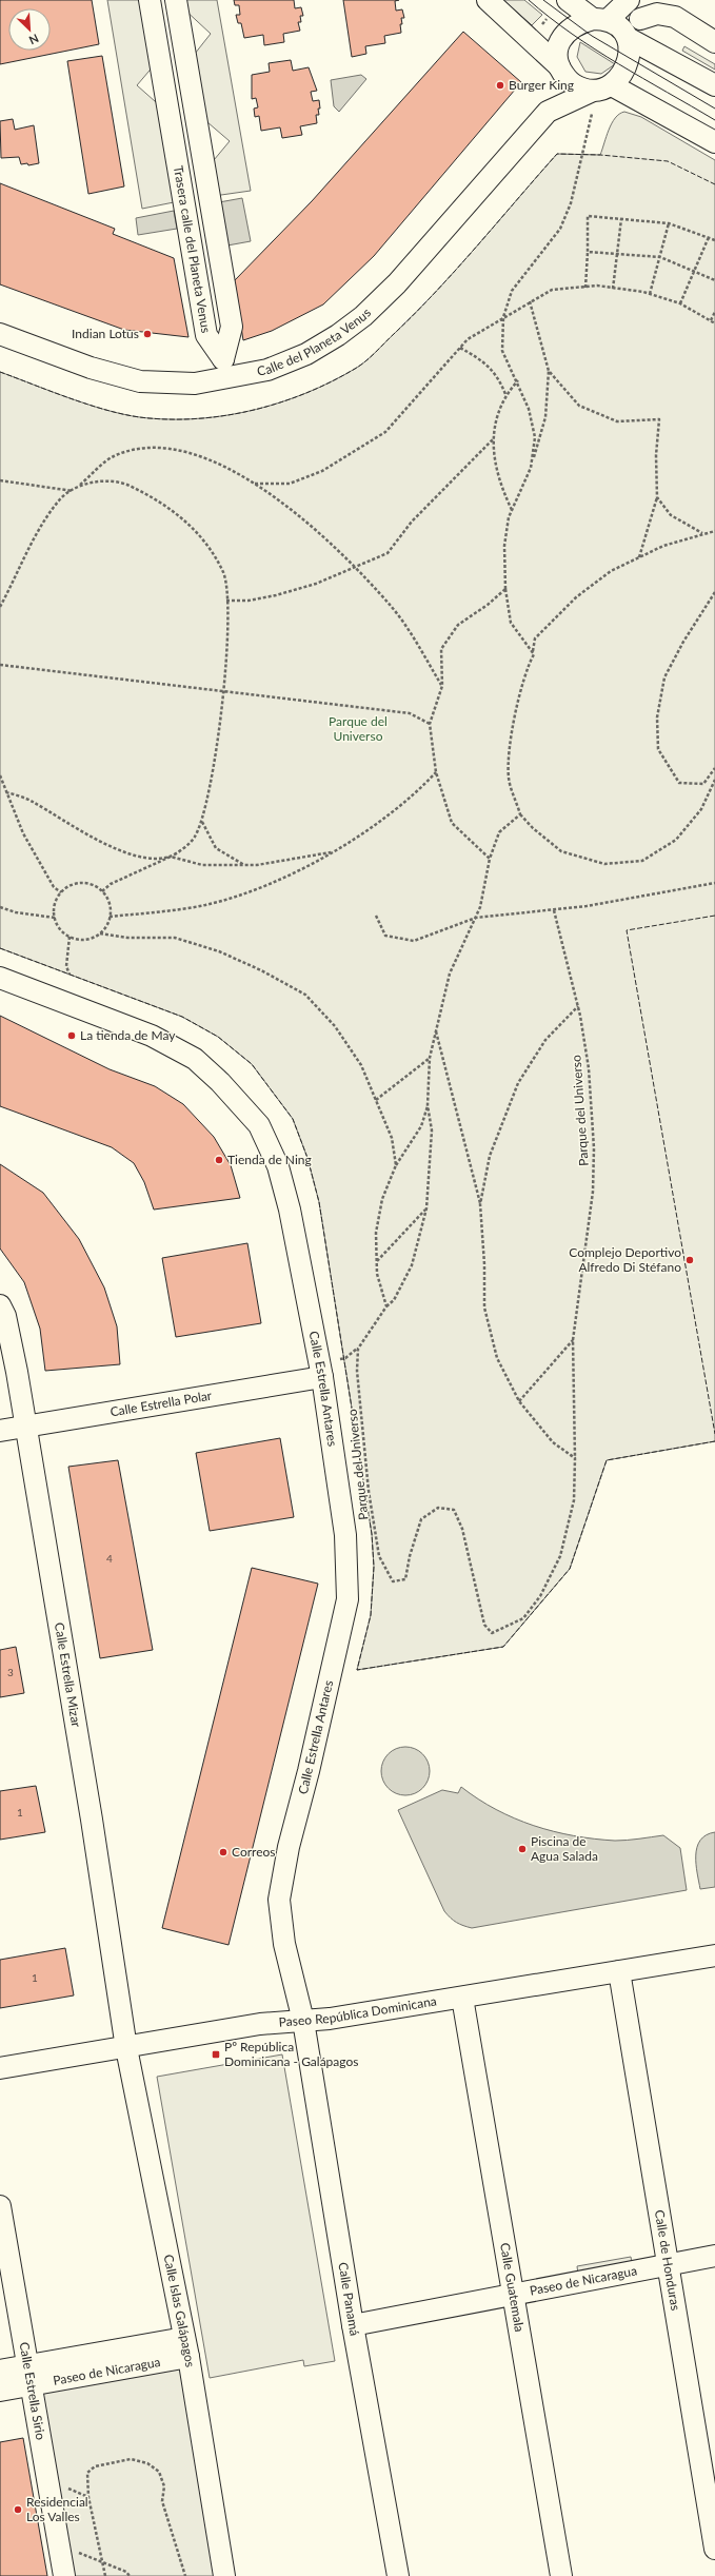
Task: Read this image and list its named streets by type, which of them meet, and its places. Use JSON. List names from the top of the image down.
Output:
{
  "streets": {
    "street": [
      "Trasera calle del Planeta Venus",
      "Calle del Planeta Venus",
      "Calle Estrella Antares",
      "Calle Estrella Polar",
      "Calle Estrella Mizar",
      "Paseo República Dominicana",
      "Calle de Honduras",
      "Paseo de Nicaragua",
      "Calle Guatemala",
      "Calle Panamá",
      "Calle Islas Galápagos",
      "Calle Estrella Sirio"
    ],
    "path": ["Parque del Universo"]
  },
  "crossings": [
    ["Calle Estrella Antares", "Calle Estrella Polar"],
    ["Calle Estrella Antares", "Paseo República Dominicana"],
    ["Calle Estrella Antares", "Calle Panamá"],
    ["Calle Estrella Polar", "Calle Estrella Mizar"],
    ["Calle Estrella Mizar", "Paseo República Dominicana"],
    ["Calle Estrella Mizar", "Calle Islas Galápagos"],
    ["Paseo República Dominicana", "Calle de Honduras"],
    ["Paseo República Dominicana", "Calle Guatemala"],
    ["Paseo República Dominicana", "Calle Panamá"],
    ["Paseo República Dominicana", "Calle Islas Galápagos"],
    ["Calle de Honduras", "Paseo de Nicaragua"],
    ["Paseo de Nicaragua", "Calle Guatemala"],
    ["Paseo de Nicaragua", "Calle Panamá"],
    ["Paseo de Nicaragua", "Calle Islas Galápagos"],
    ["Paseo de Nicaragua", "Calle Estrella Sirio"]
  ],
  "parks": ["Parque del Universo"],
  "places": {
    "other": [
      "Burger King",
      "Indian Lotus",
      "La tienda de May",
      "Tienda de Ning",
      "Complejo Deportivo Alfredo Di Stéfano",
      "Piscina de Agua Salada",
      "Correos",
      "Residencial Los Valles"
    ],
    "transit": ["Pº República Dominicana - Galápagos"]
  },
  "house_numbers": [
    "4",
    "3",
    "1",
    "1"
  ],
  "north": "bottom right"
}
